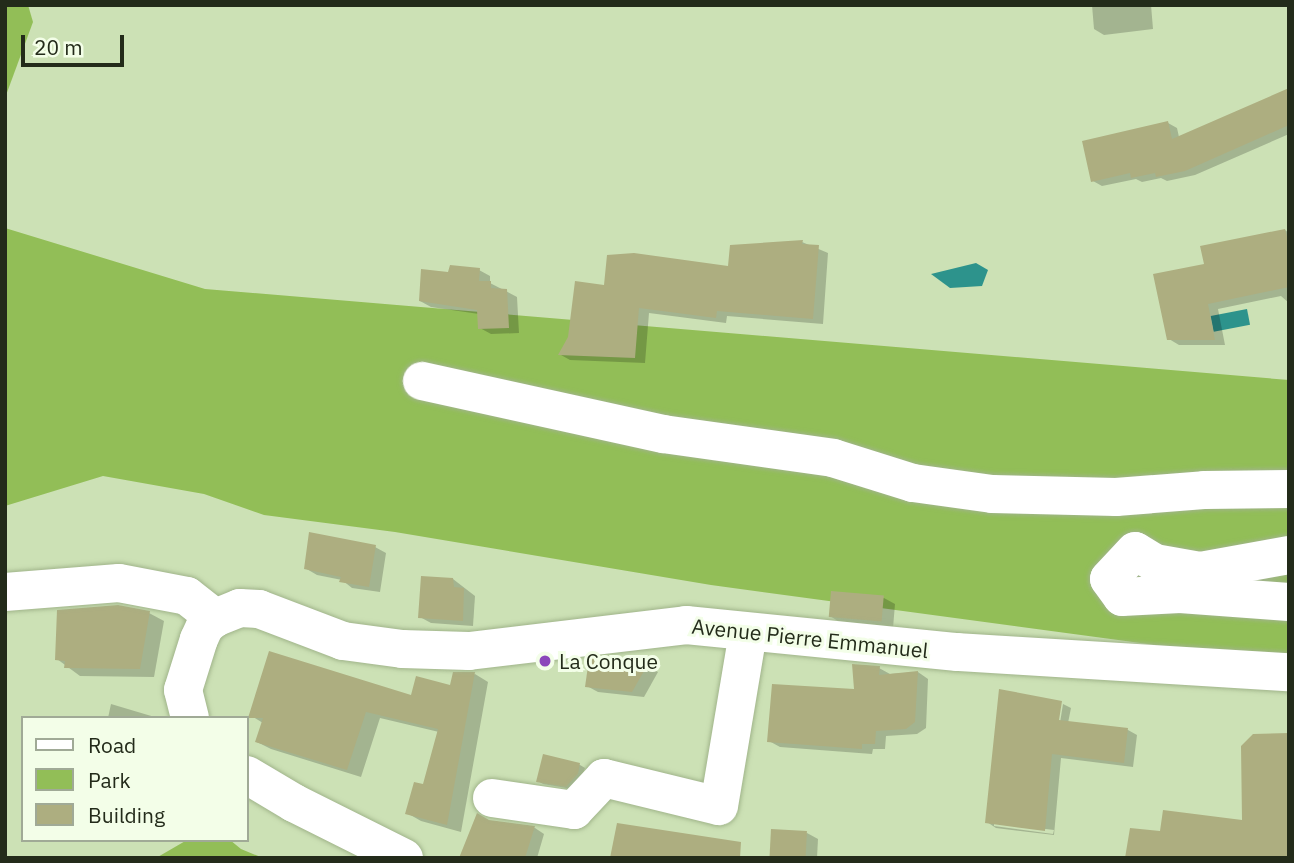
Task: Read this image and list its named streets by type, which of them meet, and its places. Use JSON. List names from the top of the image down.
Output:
{
  "streets": {
    "street": ["Avenue Pierre Emmanuel"]
  },
  "places": ["La Conque"],
  "legend": ["Road", "Park", "Building"],
  "scale_bar": "20 m"
}
